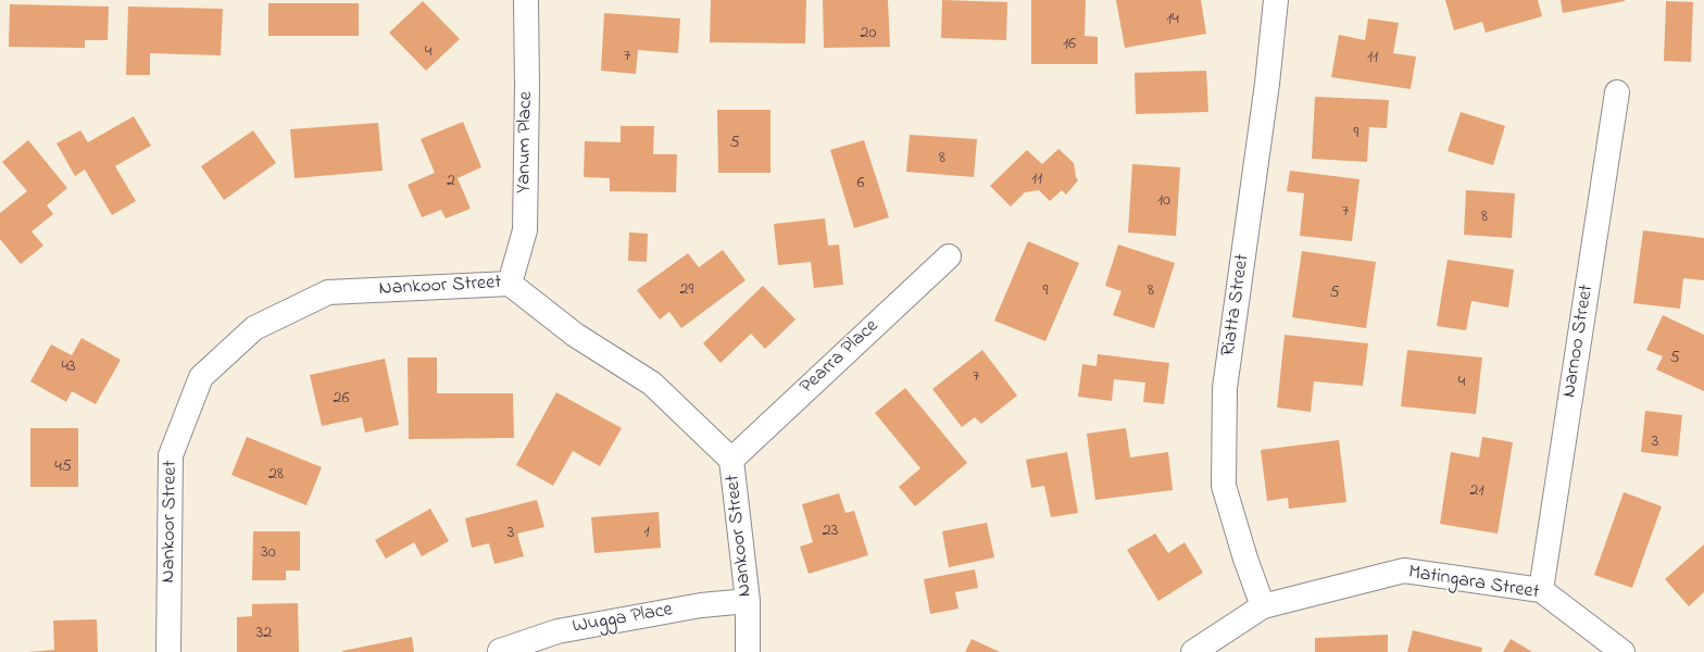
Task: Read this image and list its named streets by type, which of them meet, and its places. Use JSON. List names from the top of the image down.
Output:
{
  "streets": {
    "street": [
      "Yanum Place",
      "Nankoor Street",
      "Riatta Street",
      "Narnoo Street",
      "Pearra Place",
      "Matingara Street",
      "Wugga Place"
    ]
  },
  "crossings": [
    ["Yanum Place", "Nankoor Street"],
    ["Nankoor Street", "Pearra Place"],
    ["Nankoor Street", "Wugga Place"],
    ["Riatta Street", "Matingara Street"],
    ["Narnoo Street", "Matingara Street"]
  ],
  "house_numbers": [
    "14",
    "20",
    "16",
    "4",
    "7",
    "11",
    "9",
    "5",
    "8",
    "11",
    "2",
    "6",
    "10",
    "7",
    "8",
    "29",
    "9",
    "8",
    "5",
    "5",
    "43",
    "7",
    "4",
    "26",
    "3",
    "45",
    "28",
    "21",
    "23",
    "1",
    "3",
    "30",
    "32"
  ]
}
